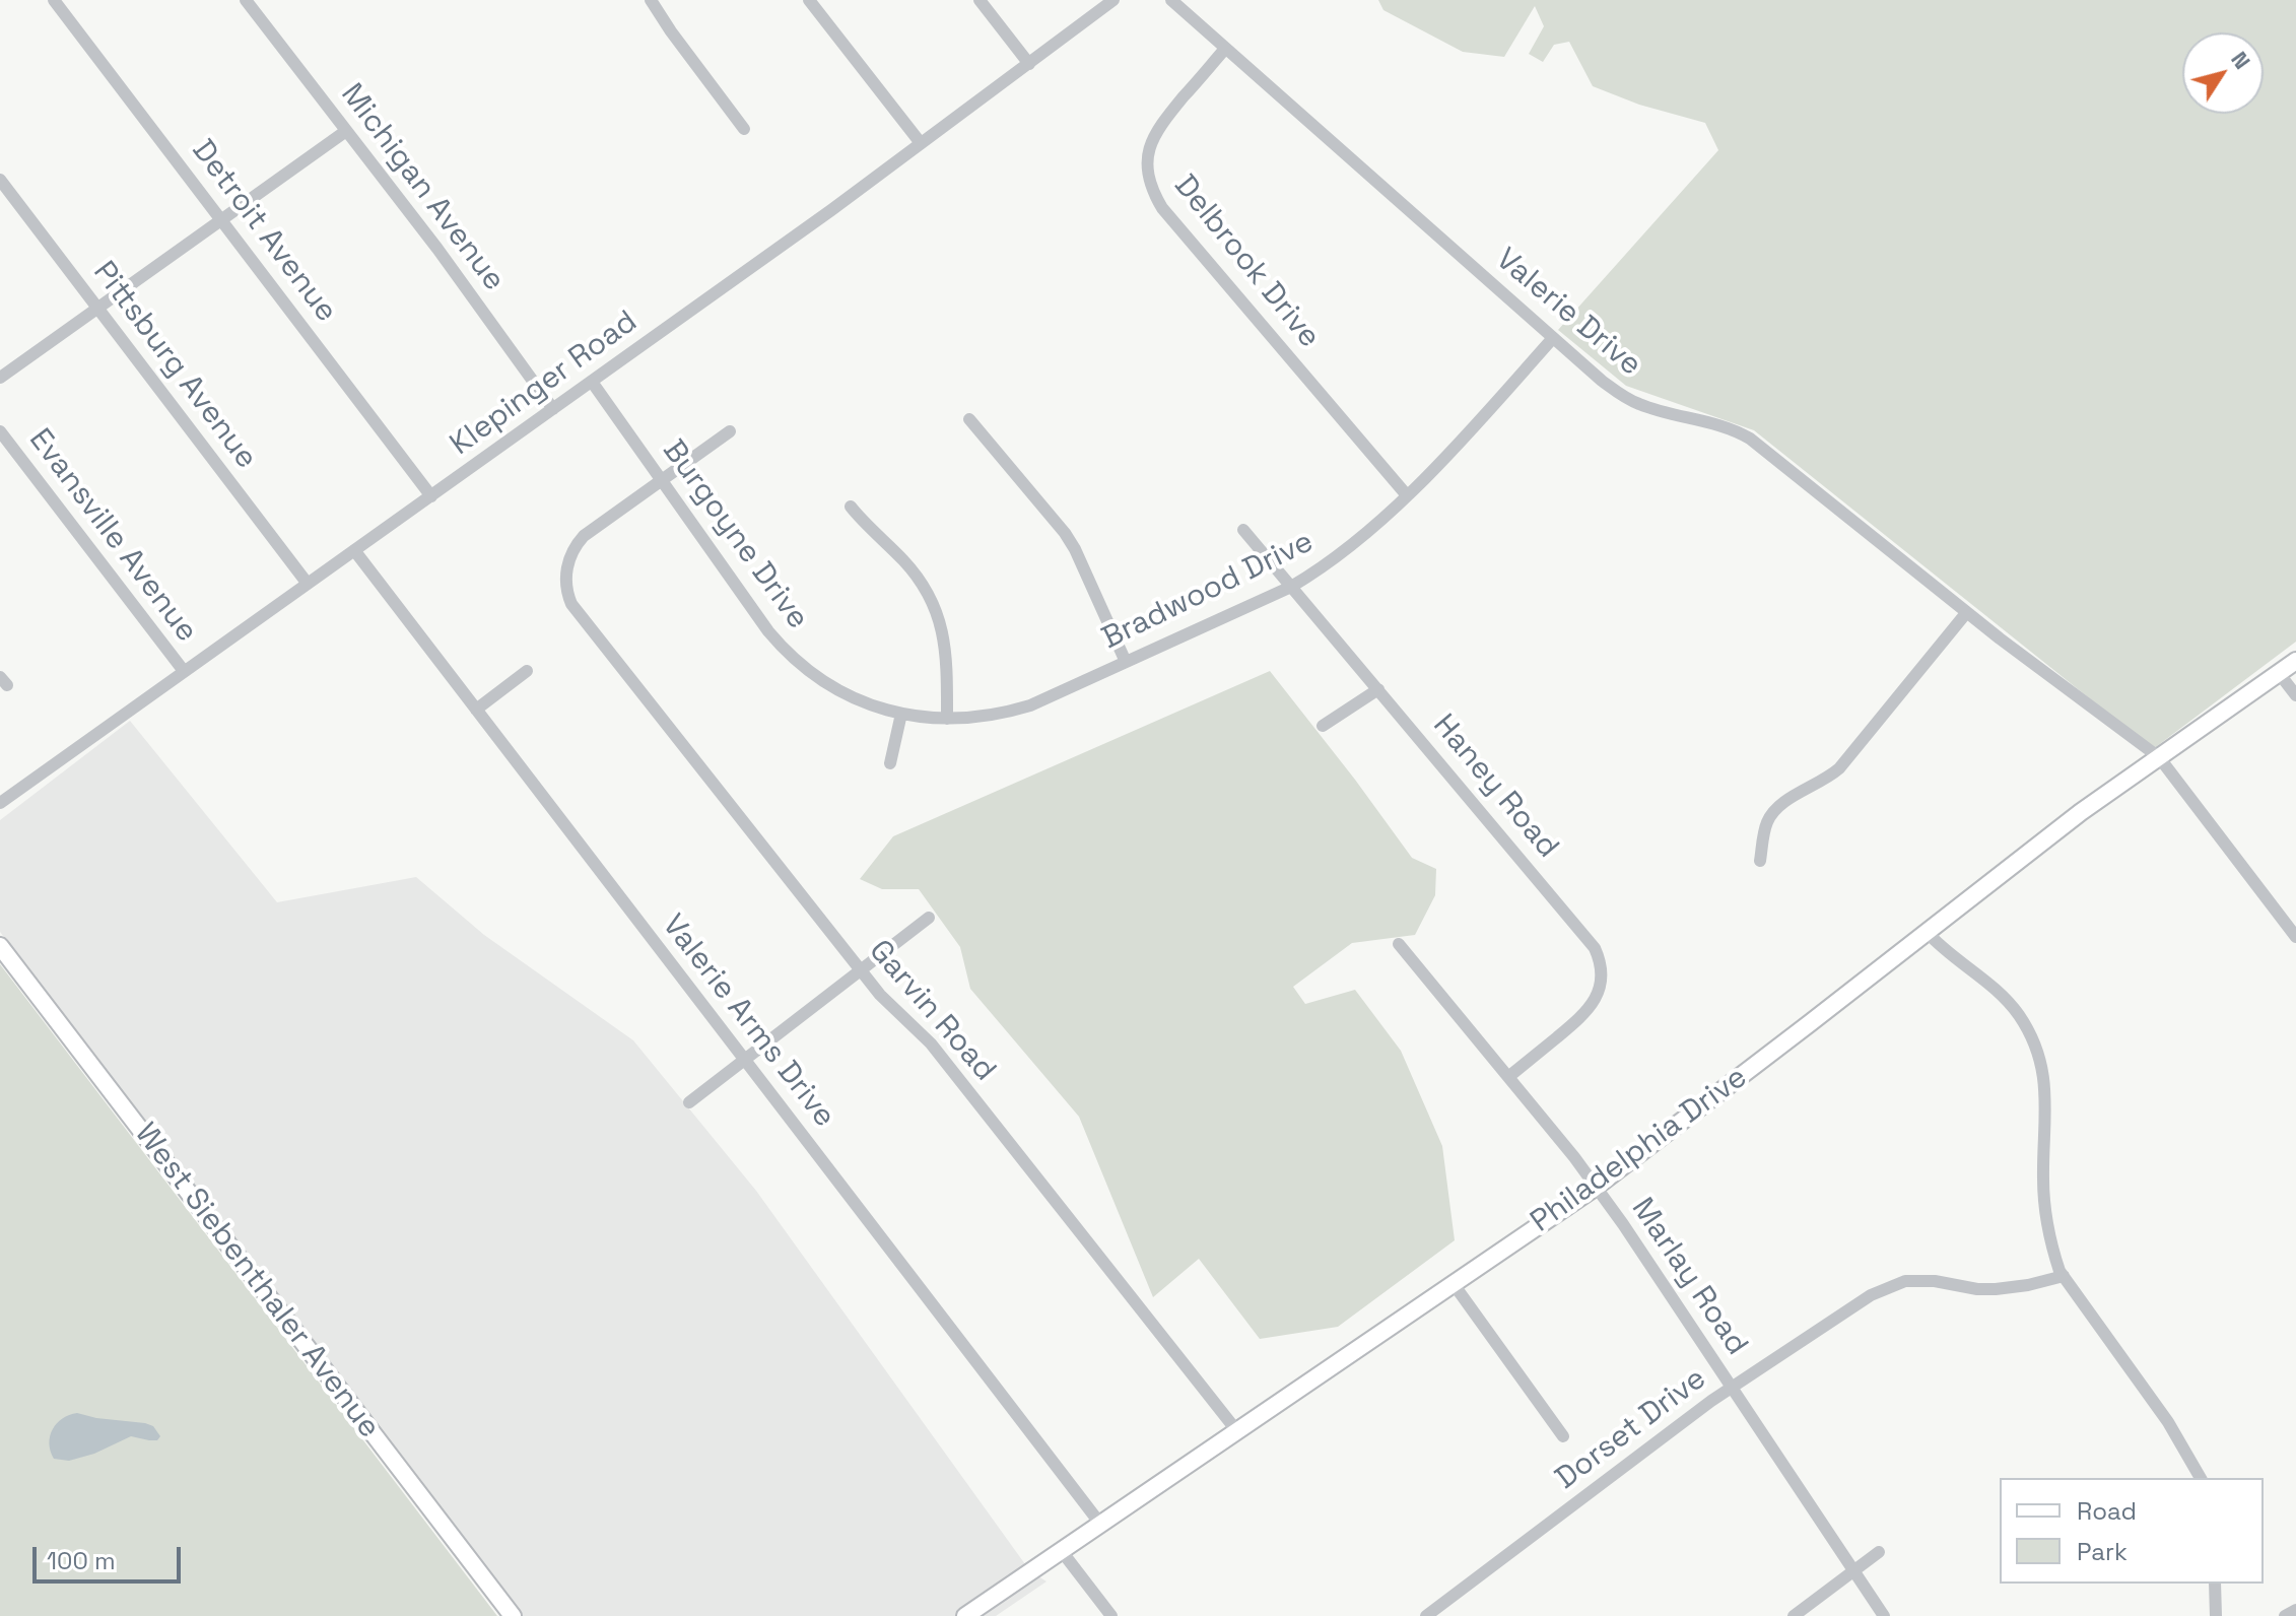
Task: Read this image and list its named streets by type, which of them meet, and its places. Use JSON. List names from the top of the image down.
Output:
{
  "streets": {
    "main road": ["Philadelphia Drive", "West Siebenthaler Avenue"],
    "street": [
      "Michigan Avenue",
      "Detroit Avenue",
      "Delbrook Drive",
      "Valerie Drive",
      "Pittsburg Avenue",
      "Klepinger Road",
      "Burgoyne Drive",
      "Evansville Avenue",
      "Bradwood Drive",
      "Haney Road",
      "Garvin Road",
      "Valerie Arms Drive",
      "Marlay Road",
      "Dorset Drive"
    ]
  },
  "crossings": [
    ["Michigan Avenue", "Klepinger Road"],
    ["Detroit Avenue", "Klepinger Road"],
    ["Delbrook Drive", "Valerie Drive"],
    ["Delbrook Drive", "Bradwood Drive"],
    ["Valerie Drive", "Bradwood Drive"],
    ["Valerie Drive", "Philadelphia Drive"],
    ["Pittsburg Avenue", "Klepinger Road"],
    ["Klepinger Road", "Burgoyne Drive"],
    ["Klepinger Road", "Evansville Avenue"],
    ["Klepinger Road", "Valerie Arms Drive"],
    ["Burgoyne Drive", "Bradwood Drive"],
    ["Burgoyne Drive", "Garvin Road"],
    ["Bradwood Drive", "Haney Road"],
    ["Haney Road", "Marlay Road"],
    ["Garvin Road", "Philadelphia Drive"],
    ["Valerie Arms Drive", "Philadelphia Drive"],
    ["Philadelphia Drive", "Marlay Road"],
    ["Marlay Road", "Dorset Drive"]
  ],
  "legend": ["Road", "Park"],
  "scale_bar": "100 m",
  "north": "top right"
}
